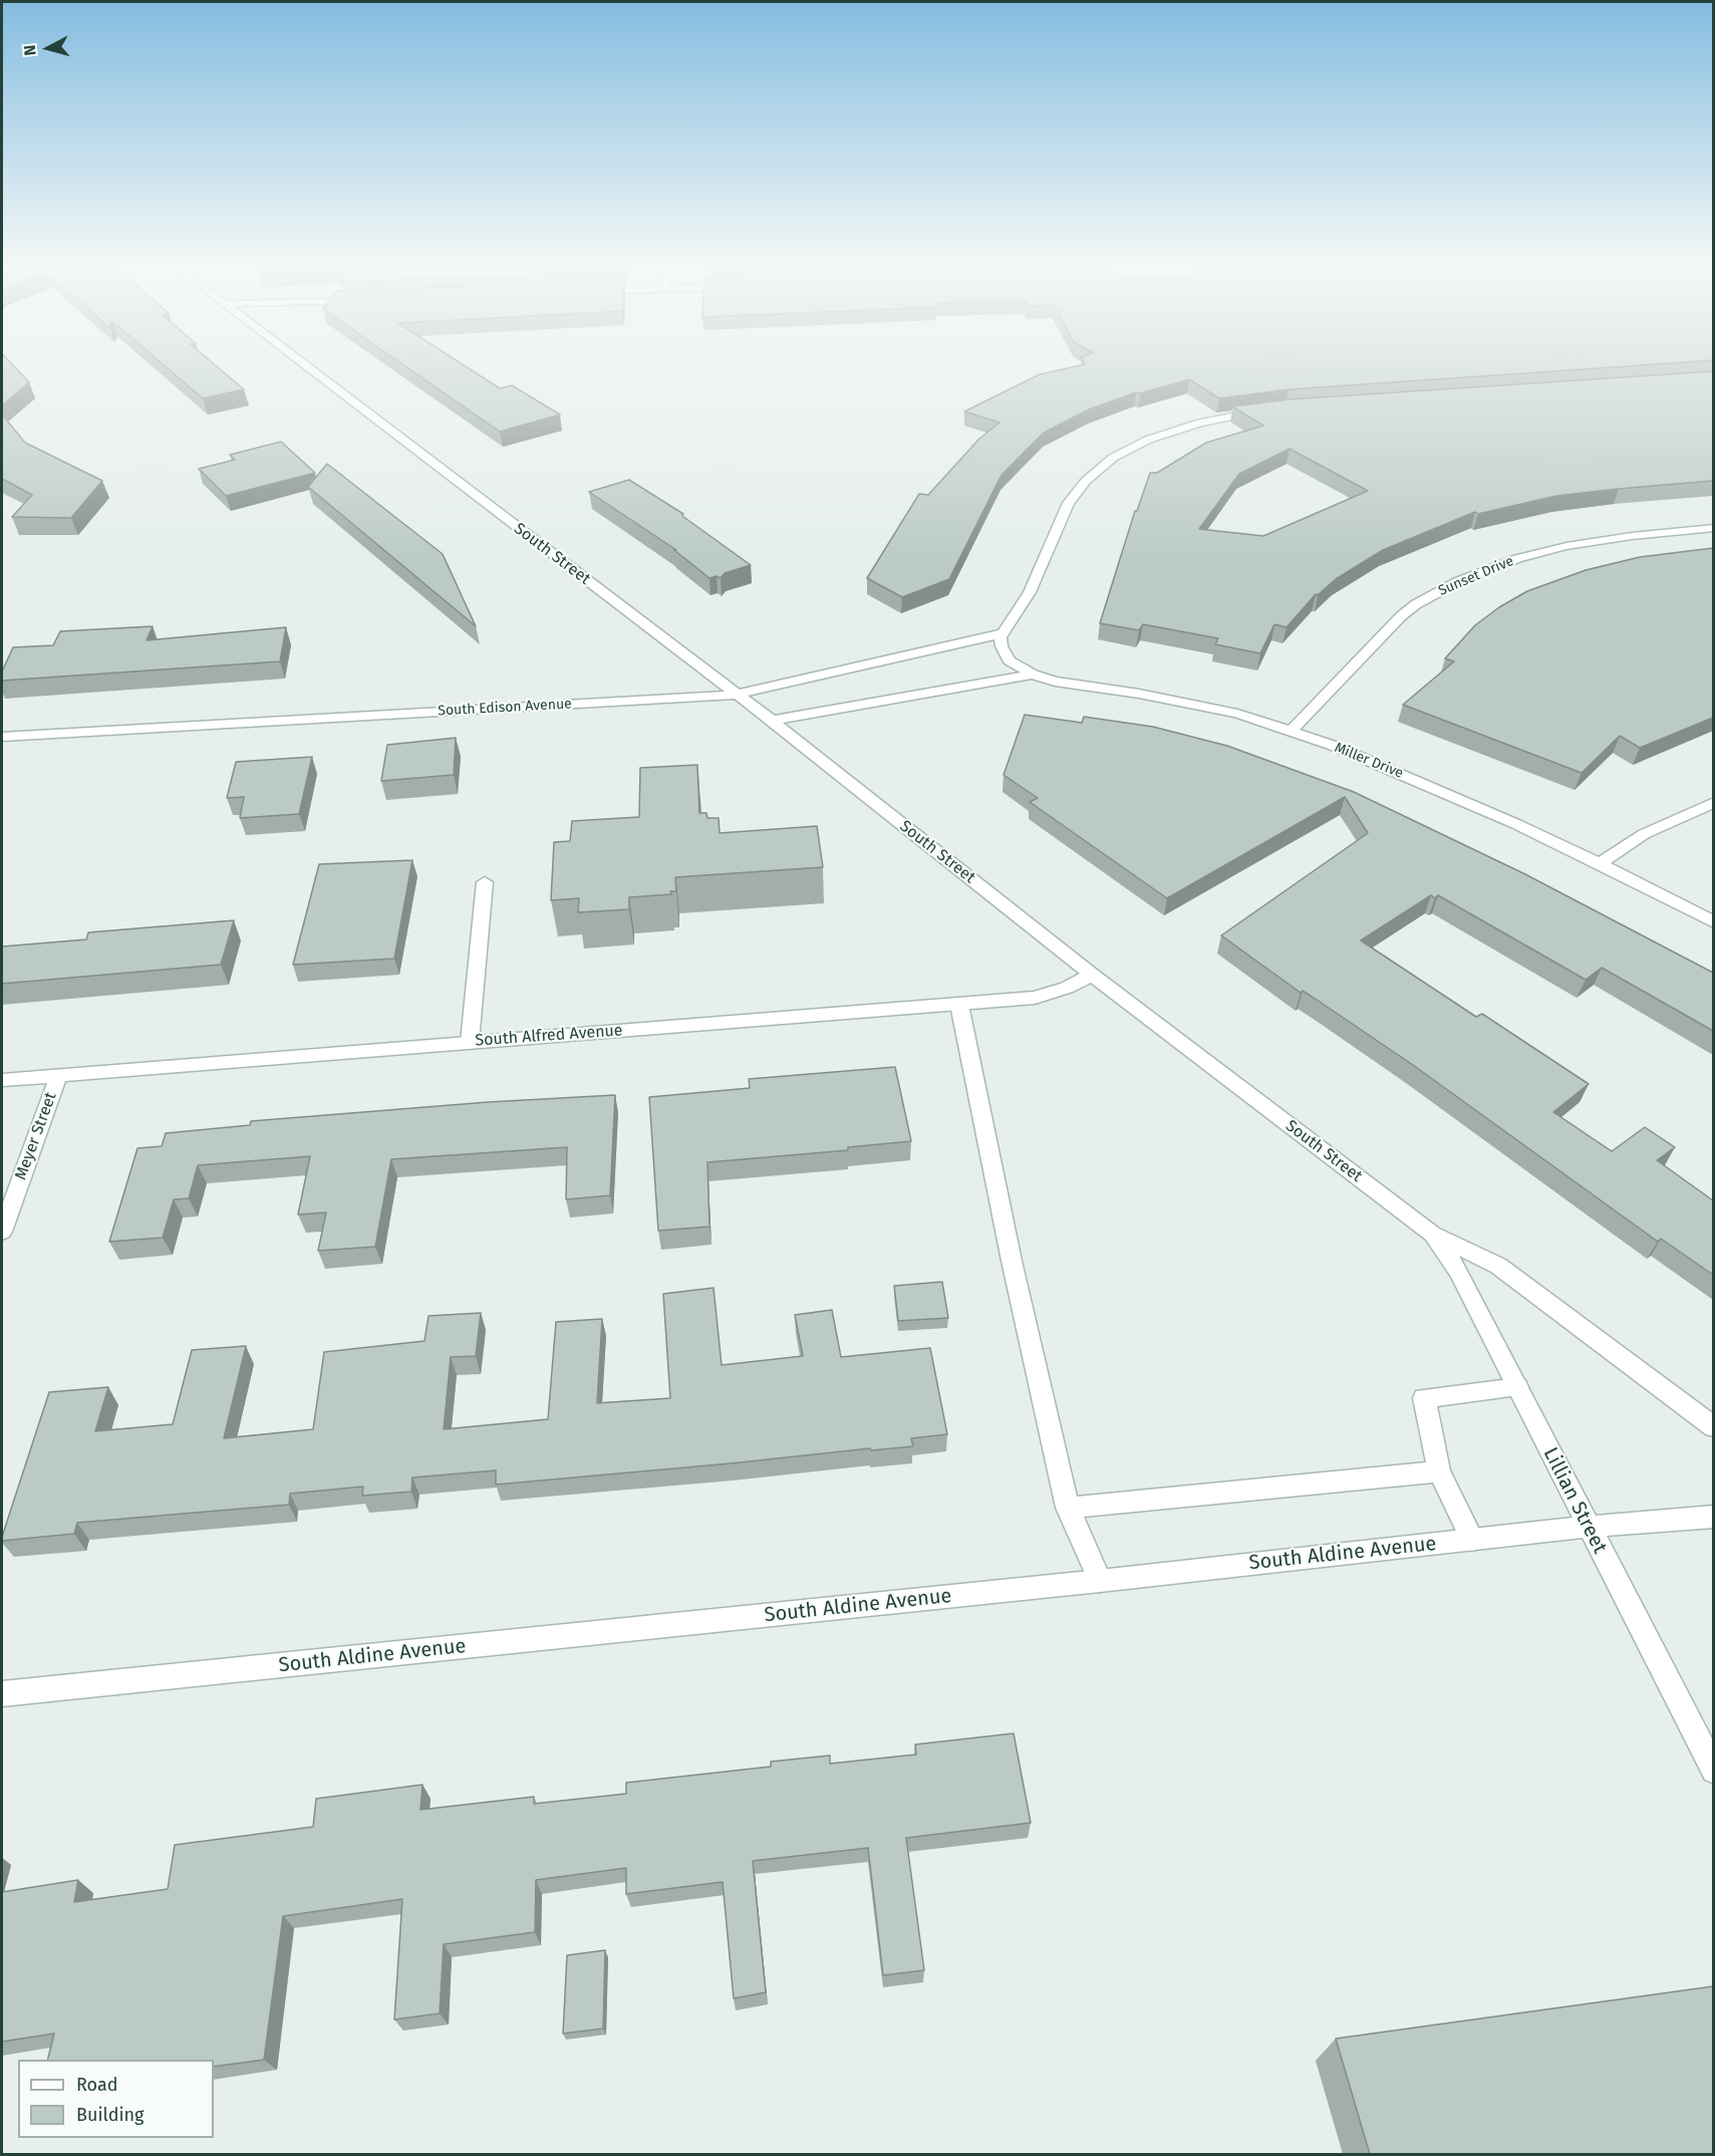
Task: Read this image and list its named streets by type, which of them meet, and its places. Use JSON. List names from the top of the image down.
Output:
{
  "streets": {
    "street": [
      "South Street",
      "Sunset Drive",
      "South Edison Avenue",
      "Miller Drive",
      "South Alfred Avenue",
      "Meyer Street",
      "Lillian Street",
      "South Aldine Avenue"
    ]
  },
  "crossings": [
    ["South Street", "South Edison Avenue"],
    ["South Street", "South Alfred Avenue"],
    ["South Street", "Lillian Street"],
    ["Sunset Drive", "Miller Drive"],
    ["South Edison Avenue", "Miller Drive"],
    ["South Alfred Avenue", "Meyer Street"],
    ["Lillian Street", "South Aldine Avenue"]
  ],
  "legend": ["Road", "Building"],
  "north": "left"
}
